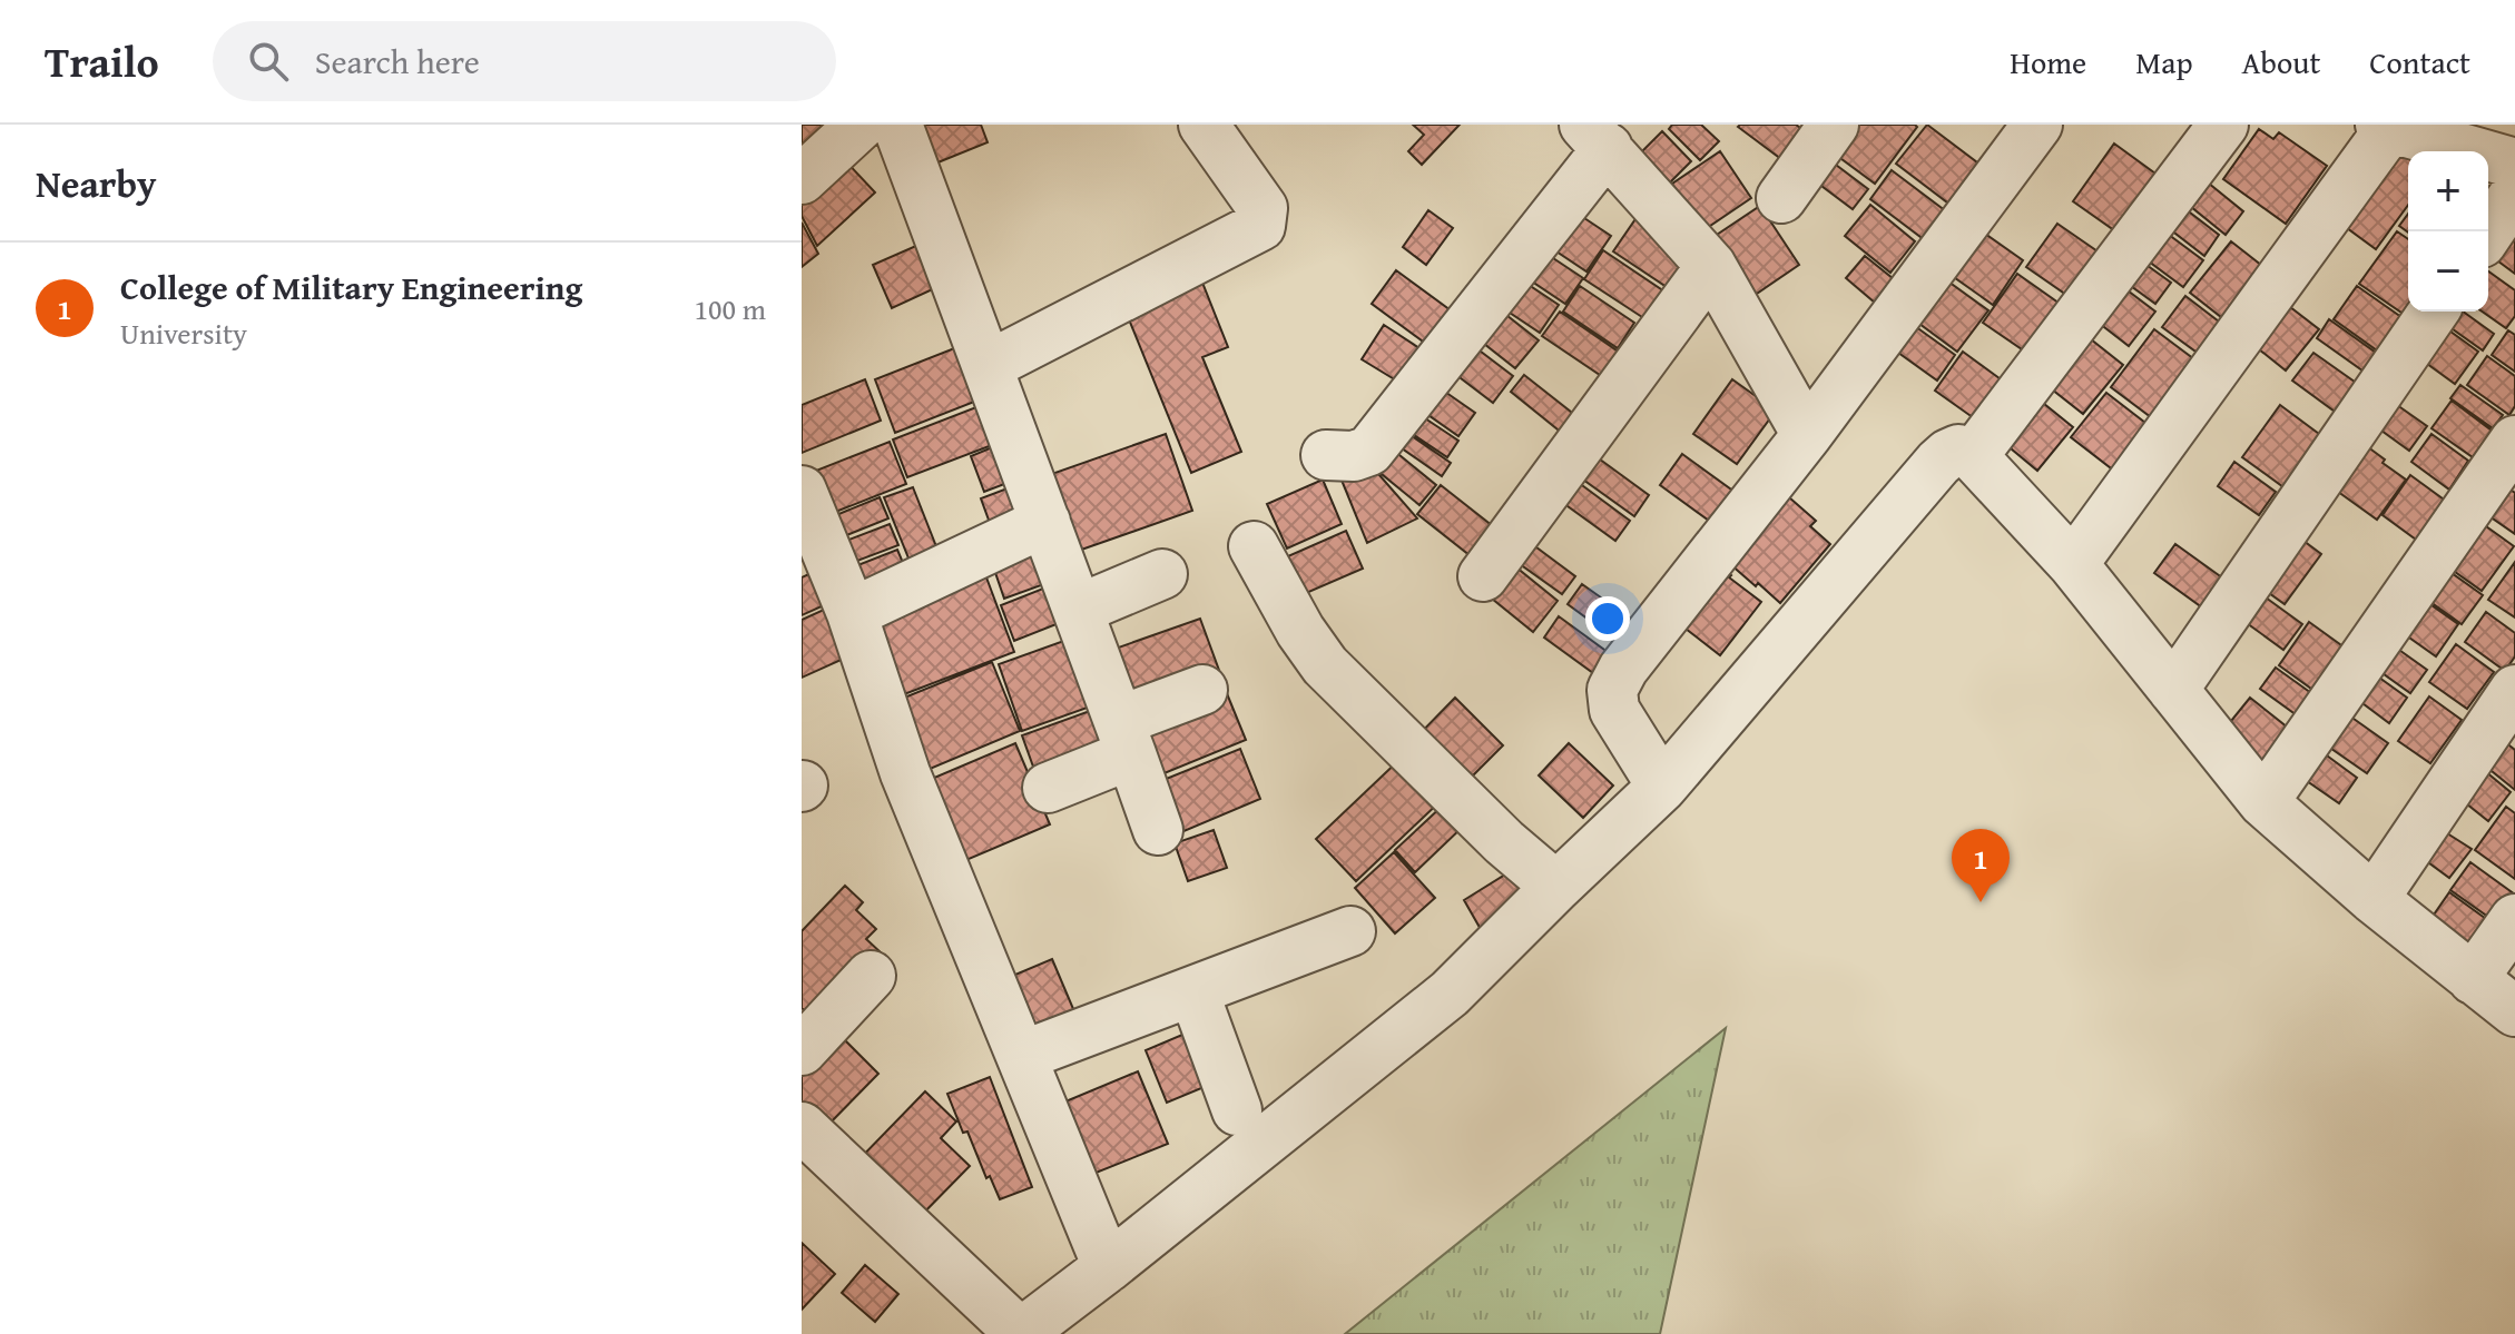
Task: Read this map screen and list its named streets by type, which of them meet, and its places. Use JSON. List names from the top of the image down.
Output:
{
  "page": {
    "header": "Trailo",
    "search": "Search here",
    "nav": [
      "Home",
      "Map",
      "About",
      "Contact"
    ],
    "heading": "Nearby",
    "map_buttons": ["+", "−"],
    "list": [
      {
        "mark": "1",
        "name": "College of Military Engineering",
        "note": "University",
        "value": "100 m"
      }
    ],
    "pins": "1"
  }
}
